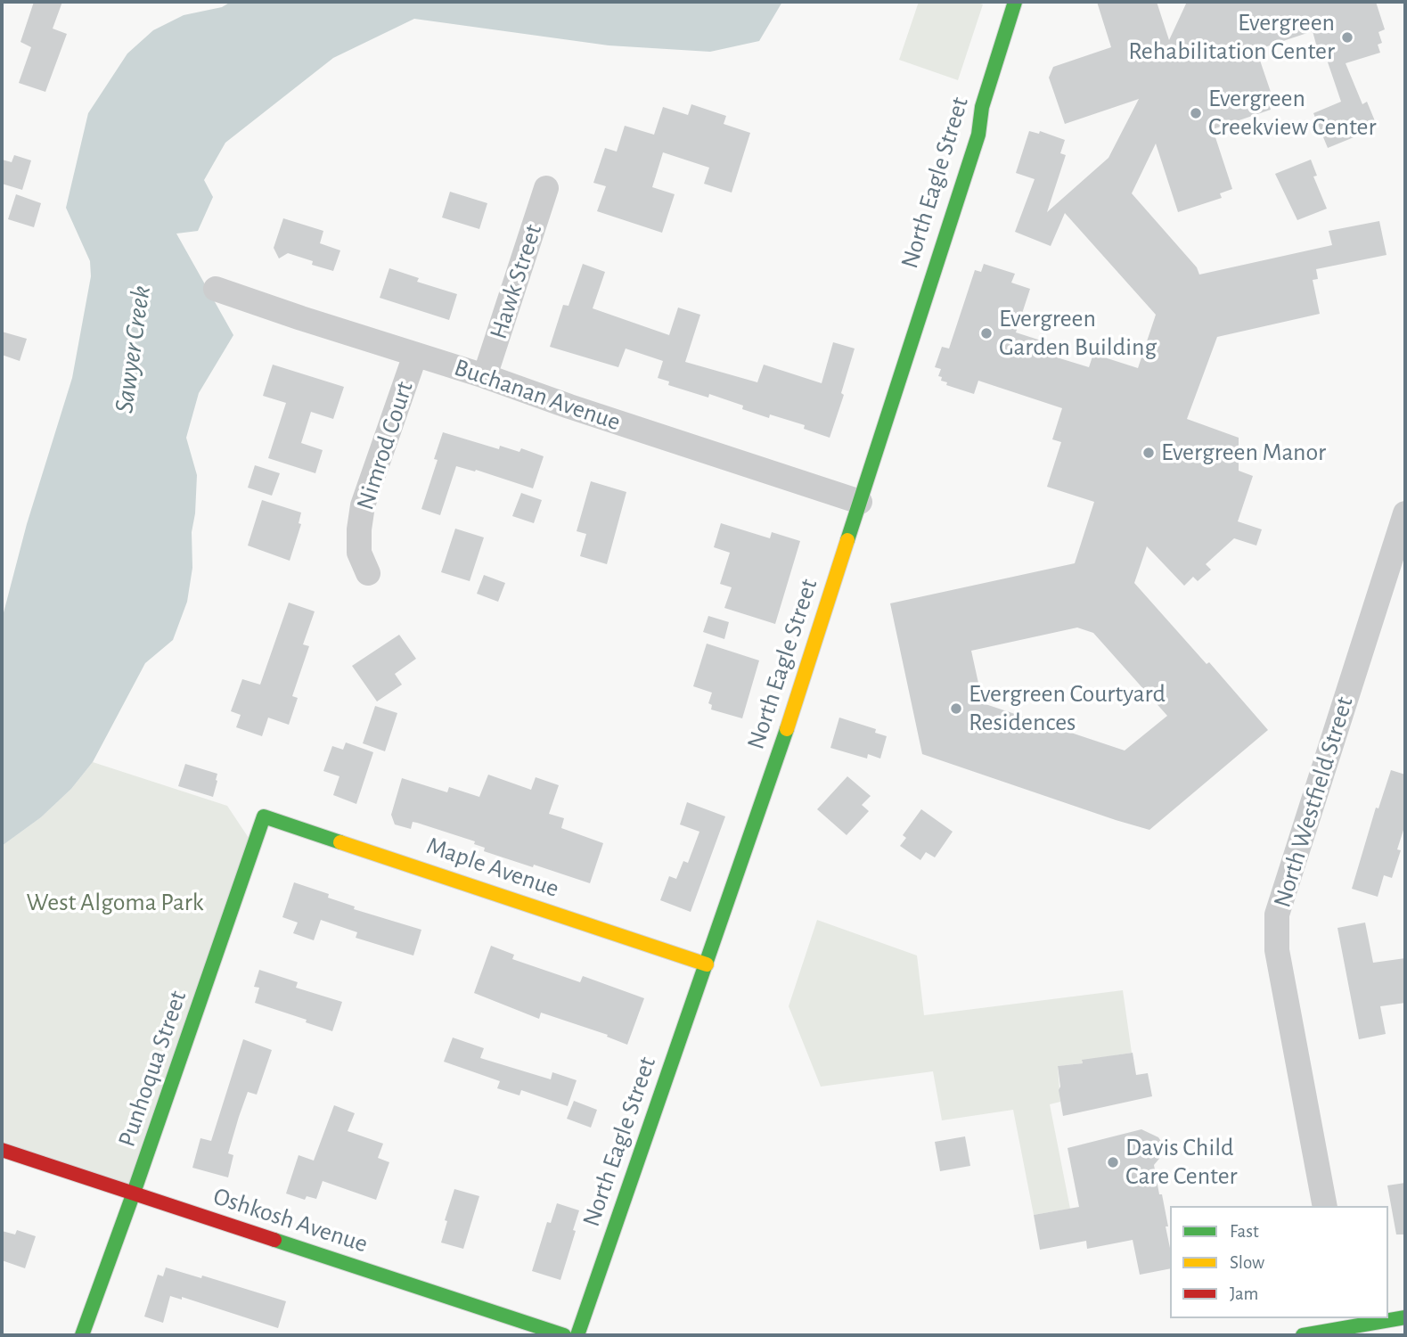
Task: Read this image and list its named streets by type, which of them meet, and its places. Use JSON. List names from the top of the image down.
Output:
{
  "streets": {
    "street": [
      "North Eagle Street",
      "Hawk Street",
      "Buchanan Avenue",
      "Nimrod Court",
      "North Westfield Street",
      "Maple Avenue",
      "Punhoqua Street",
      "Oshkosh Avenue"
    ]
  },
  "crossings": [
    ["North Eagle Street", "Buchanan Avenue"],
    ["North Eagle Street", "Maple Avenue"],
    ["Hawk Street", "Buchanan Avenue"],
    ["Buchanan Avenue", "Nimrod Court"],
    ["Maple Avenue", "Punhoqua Street"],
    ["Punhoqua Street", "Oshkosh Avenue"]
  ],
  "water": ["Sawyer Creek"],
  "parks": ["West Algoma Park"],
  "places": [
    "Evergreen Rehabilitation Center",
    "Evergreen Creekview Center",
    "Evergreen Garden Building",
    "Evergreen Manor",
    "Evergreen Courtyard Residences",
    "Davis Child Care Center"
  ],
  "legend": ["Fast", "Slow", "Jam"]
}
